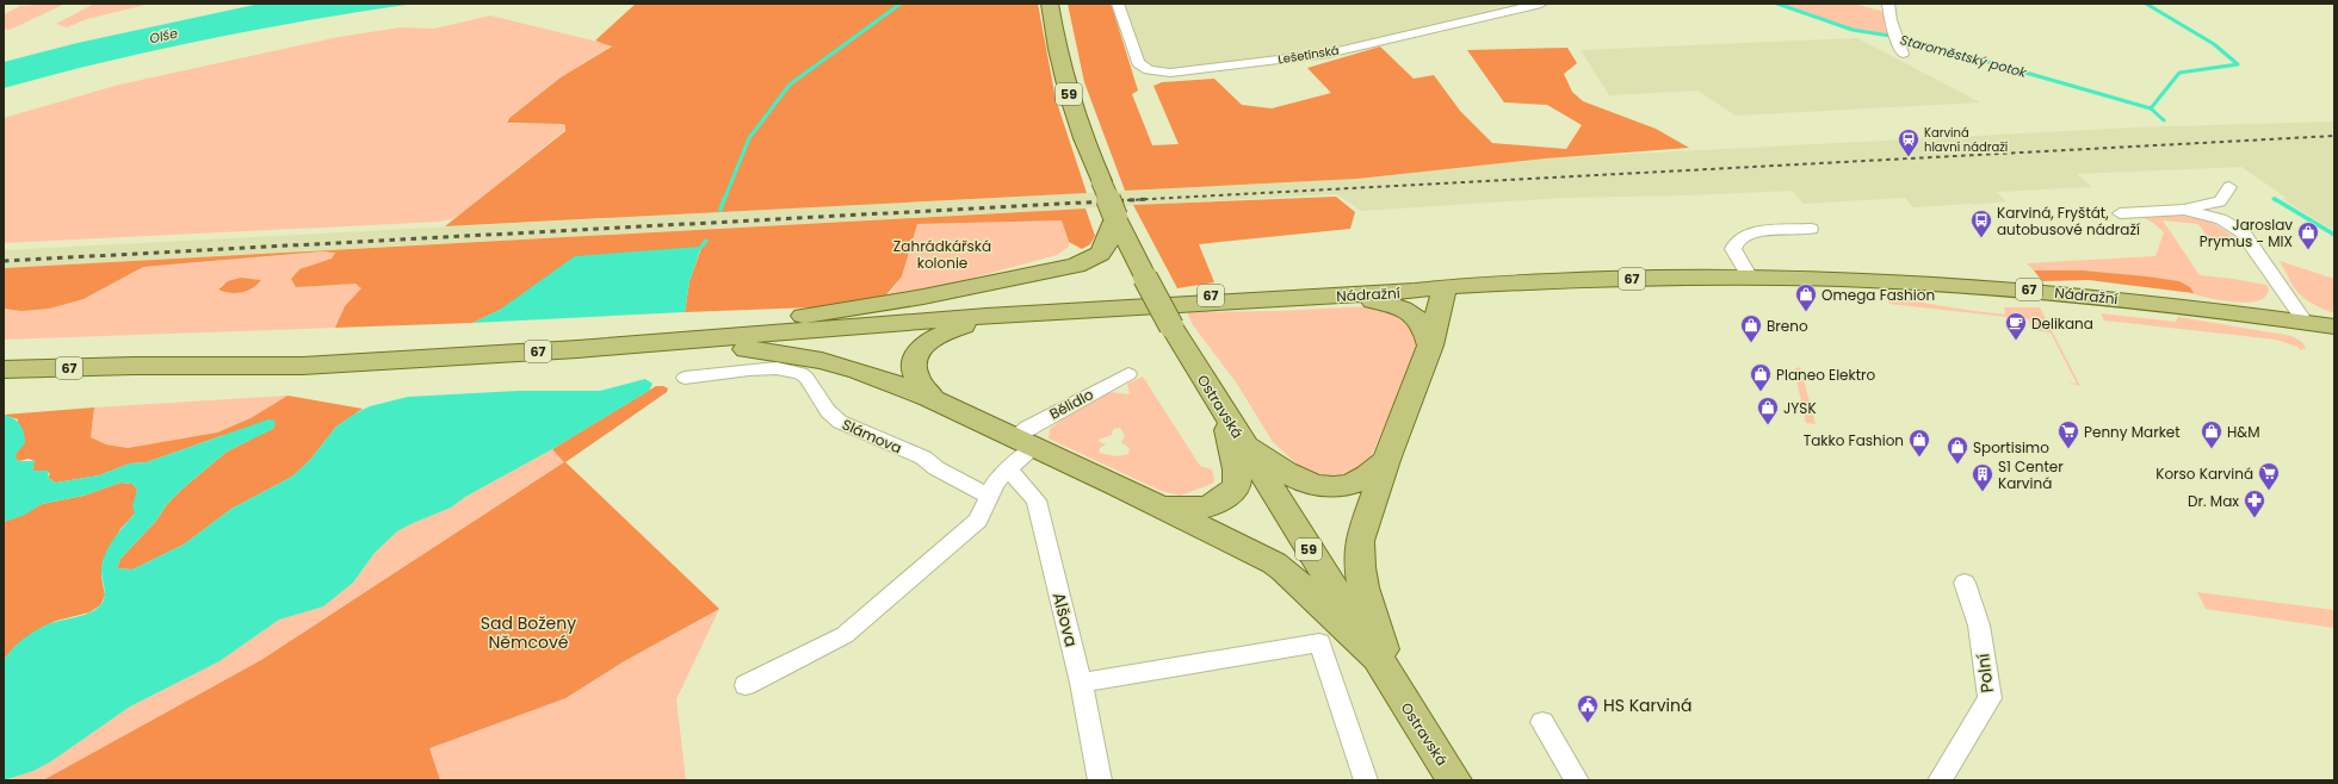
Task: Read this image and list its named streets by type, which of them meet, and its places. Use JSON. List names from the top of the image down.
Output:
{
  "streets": {
    "main road": [
      "59",
      "67",
      "Nádražní",
      "Ostravská"
    ],
    "street": [
      "Lešetínská",
      "Bělidlo",
      "Slámova",
      "Alšova",
      "Polní"
    ]
  },
  "crossings": [
    ["67", "Nádražní"]
  ],
  "water": ["Olše", "Staroměstský potok"],
  "parks": ["Zahrádkářská kolonie", "Sad Boženy Němcové"],
  "places": {
    "station": ["Karviná hlavní nádraží"],
    "bus stop": ["Karviná, Fryštát, autobusové nádraží"],
    "shop": [
      "Jaroslav Prymus - MIX",
      "Omega Fashion",
      "Breno",
      "Planeo Elektro",
      "JYSK",
      "H&M",
      "Takko Fashion",
      "Sportisimo"
    ],
    "cafe": ["Delikana"],
    "supermarket": ["Penny Market", "Korso Karviná"],
    "building": ["S1 Center Karviná"],
    "pharmacy": ["Dr. Max"],
    "public building": ["HS Karviná"]
  }
}
